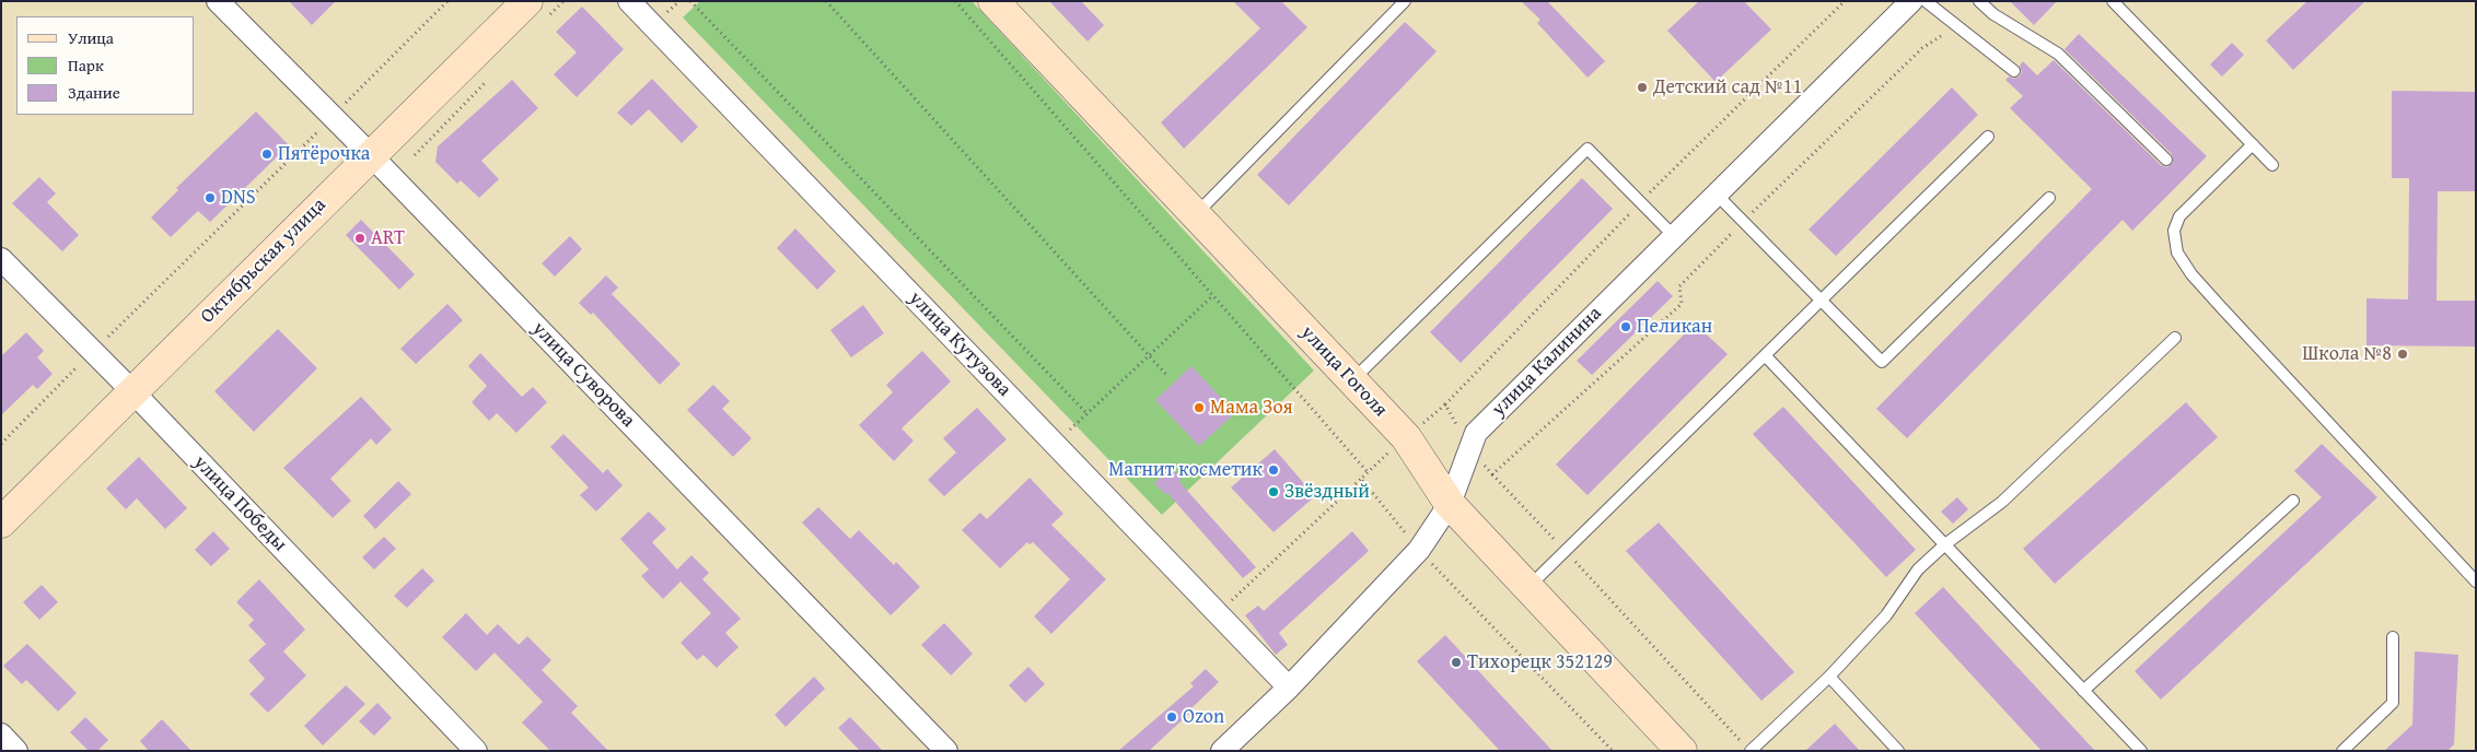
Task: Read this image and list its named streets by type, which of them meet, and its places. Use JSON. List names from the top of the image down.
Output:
{
  "streets": {
    "main road": ["Октябрьская улица", "улица Гоголя"],
    "street": [
      "улица Кутузова",
      "улица Калинина",
      "улица Суворова",
      "улица Победы"
    ]
  },
  "crossings": [
    ["Октябрьская улица", "улица Суворова"],
    ["Октябрьская улица", "улица Победы"],
    ["улица Кутузова", "улица Калинина"],
    ["улица Калинина", "улица Гоголя"]
  ],
  "places": [
    "Детский сад №11",
    "Пятёрочка",
    "DNS",
    "ART",
    "Пеликан",
    "Школа №8",
    "Мама Зоя",
    "Магнит косметик",
    "Звёздный",
    "Тихорецк 352129",
    "Ozon"
  ],
  "legend": ["Улица", "Парк", "Здание"]
}
